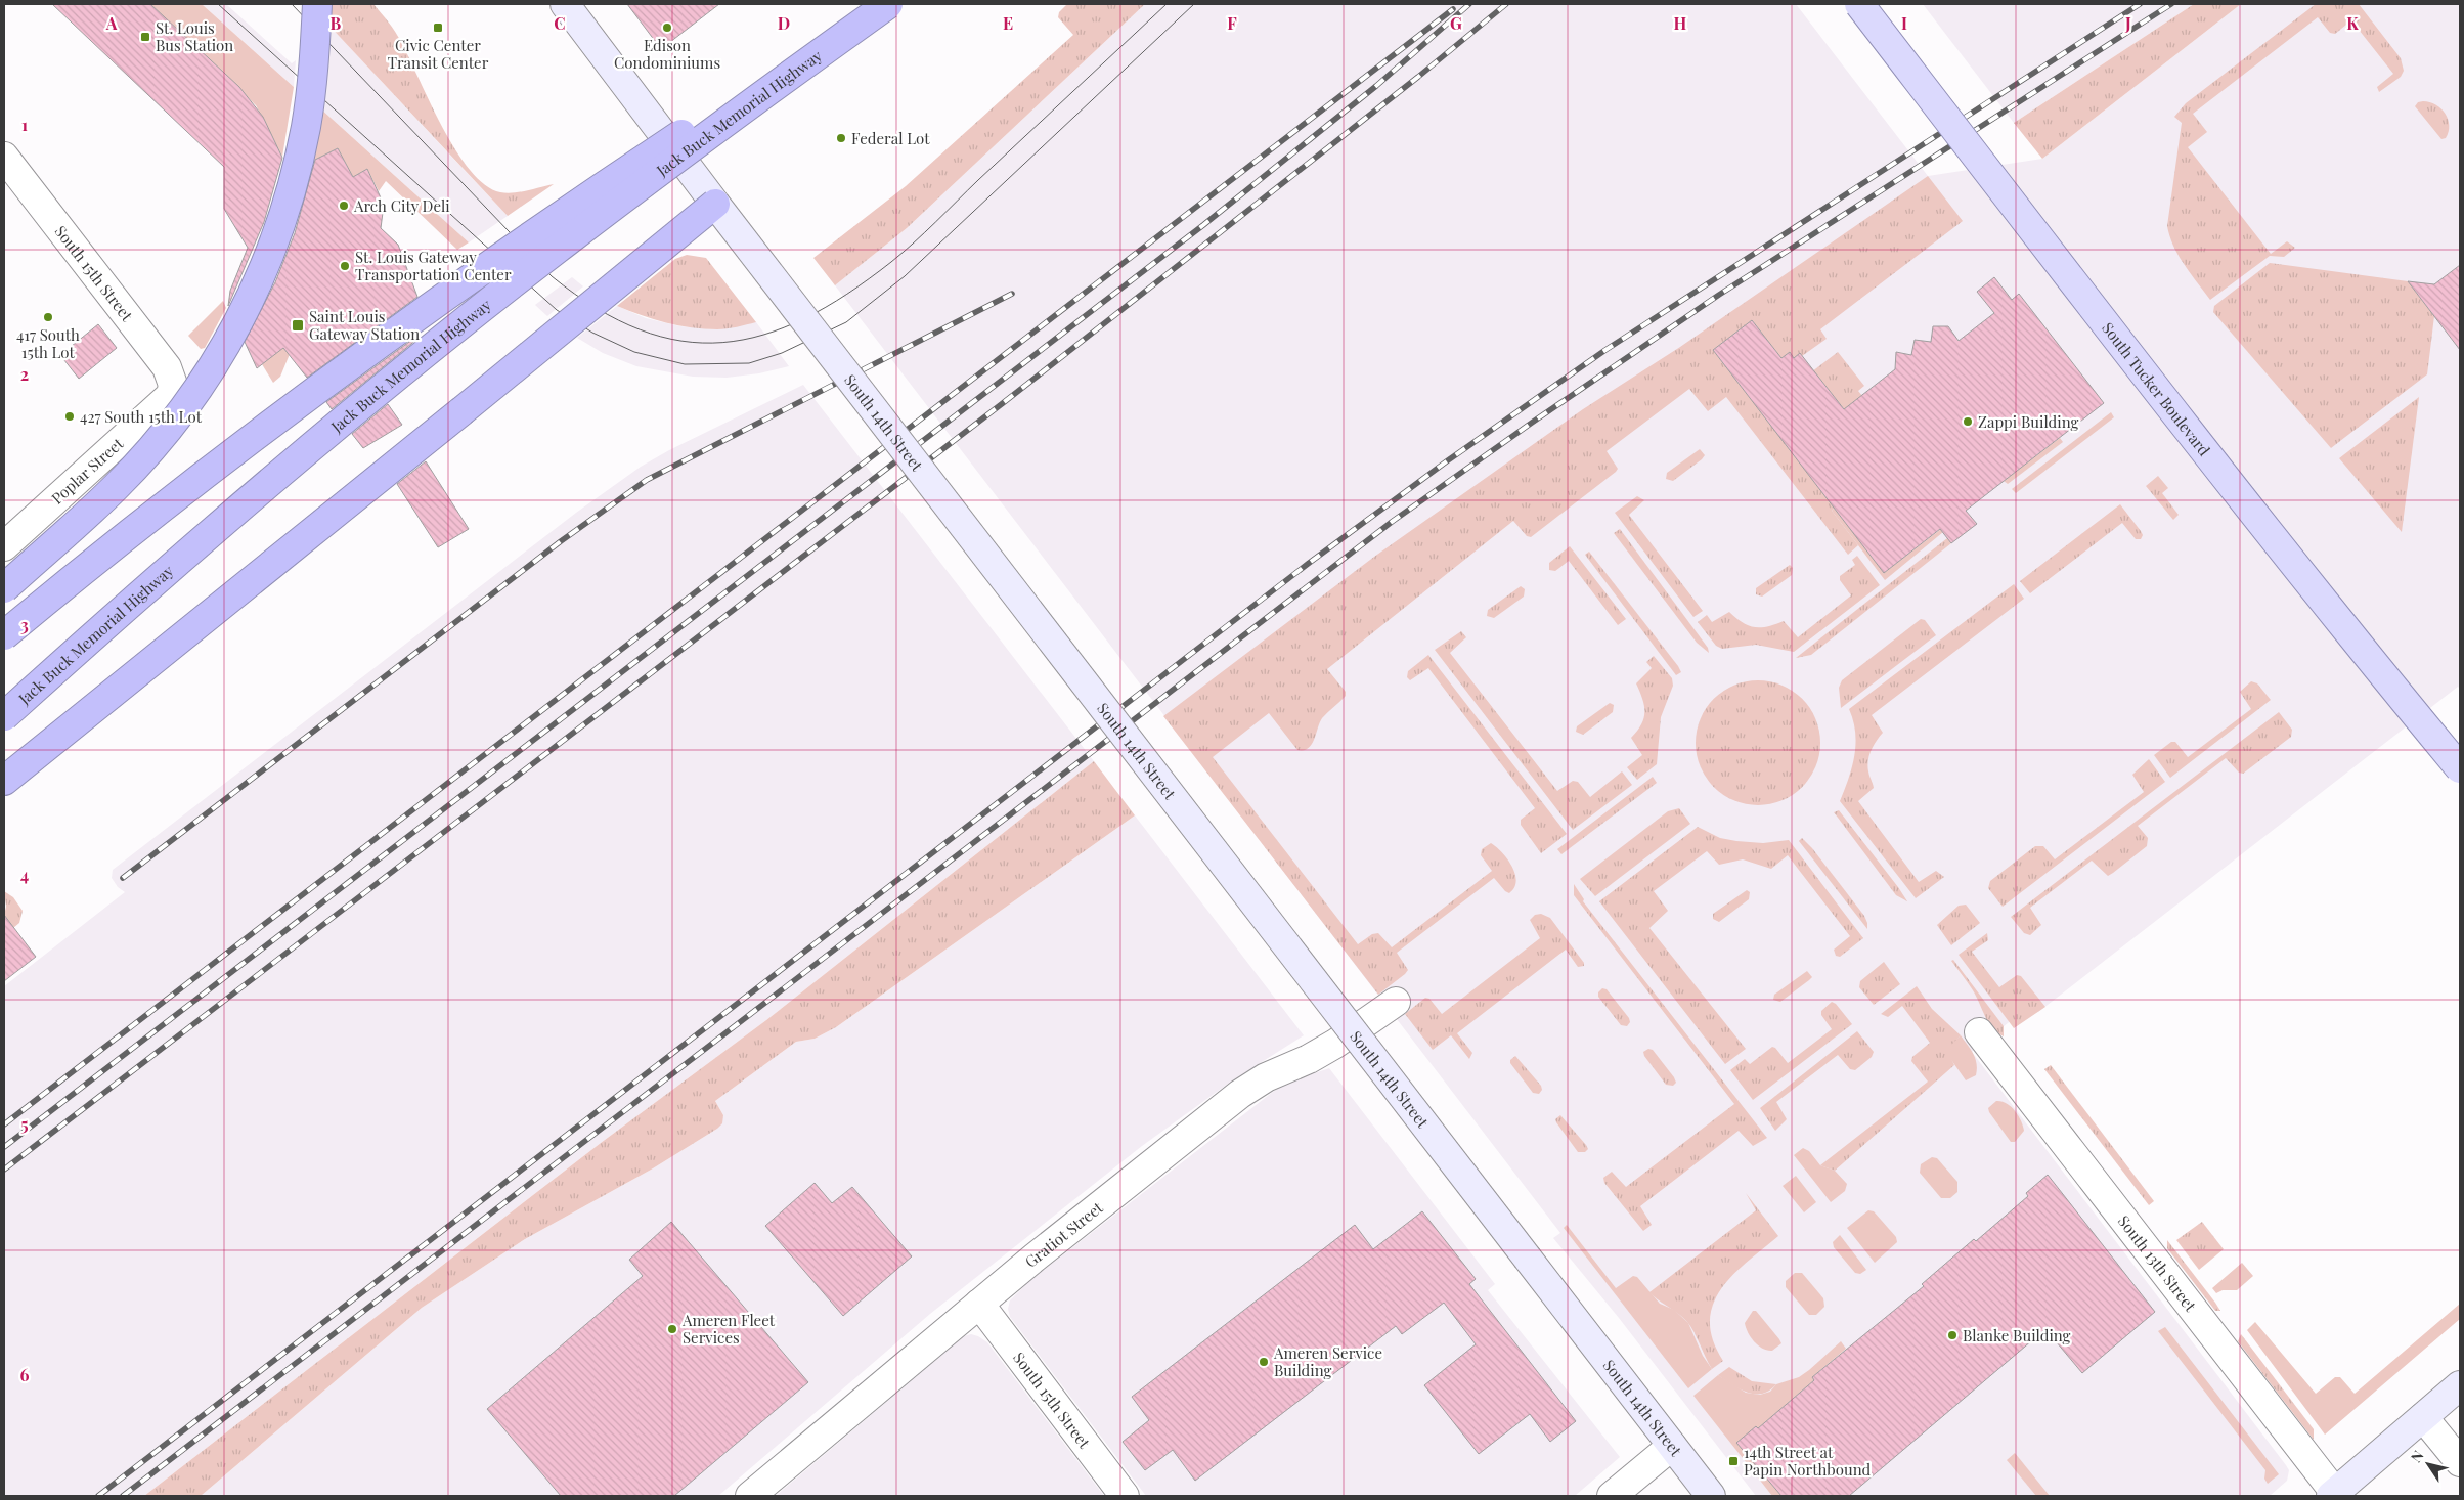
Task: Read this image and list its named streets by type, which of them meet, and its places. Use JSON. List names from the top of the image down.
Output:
{
  "streets": {
    "highway": ["Jack Buck Memorial Highway"],
    "main road": ["South Tucker Boulevard", "South 14th Street"],
    "street": [
      "South 15th Street",
      "Poplar Street",
      "Gratiot Street",
      "South 13th Street"
    ]
  },
  "crossings": [
    ["South 15th Street", "Poplar Street"],
    ["South 15th Street", "Gratiot Street"]
  ],
  "places": {
    "transit": [
      "Civic Center Transit Center",
      "St. Louis Bus Station",
      "Saint Louis Gateway Station",
      "14th Street at Papin Northbound"
    ],
    "other": [
      "Edison Condominiums",
      "Federal Lot",
      "Arch City Deli",
      "St. Louis Gateway Transportation Center",
      "417 South 15th Lot",
      "427 South 15th Lot",
      "Zappi Building",
      "Ameren Fleet Services",
      "Blanke Building",
      "Ameren Service Building"
    ]
  },
  "north": "top left",
  "grid": {
    "columns": [
      "A",
      "B",
      "C",
      "D",
      "E",
      "F",
      "G",
      "H",
      "I",
      "J",
      "K"
    ],
    "rows": [
      "1",
      "2",
      "3",
      "4",
      "5",
      "6"
    ]
  }
}
